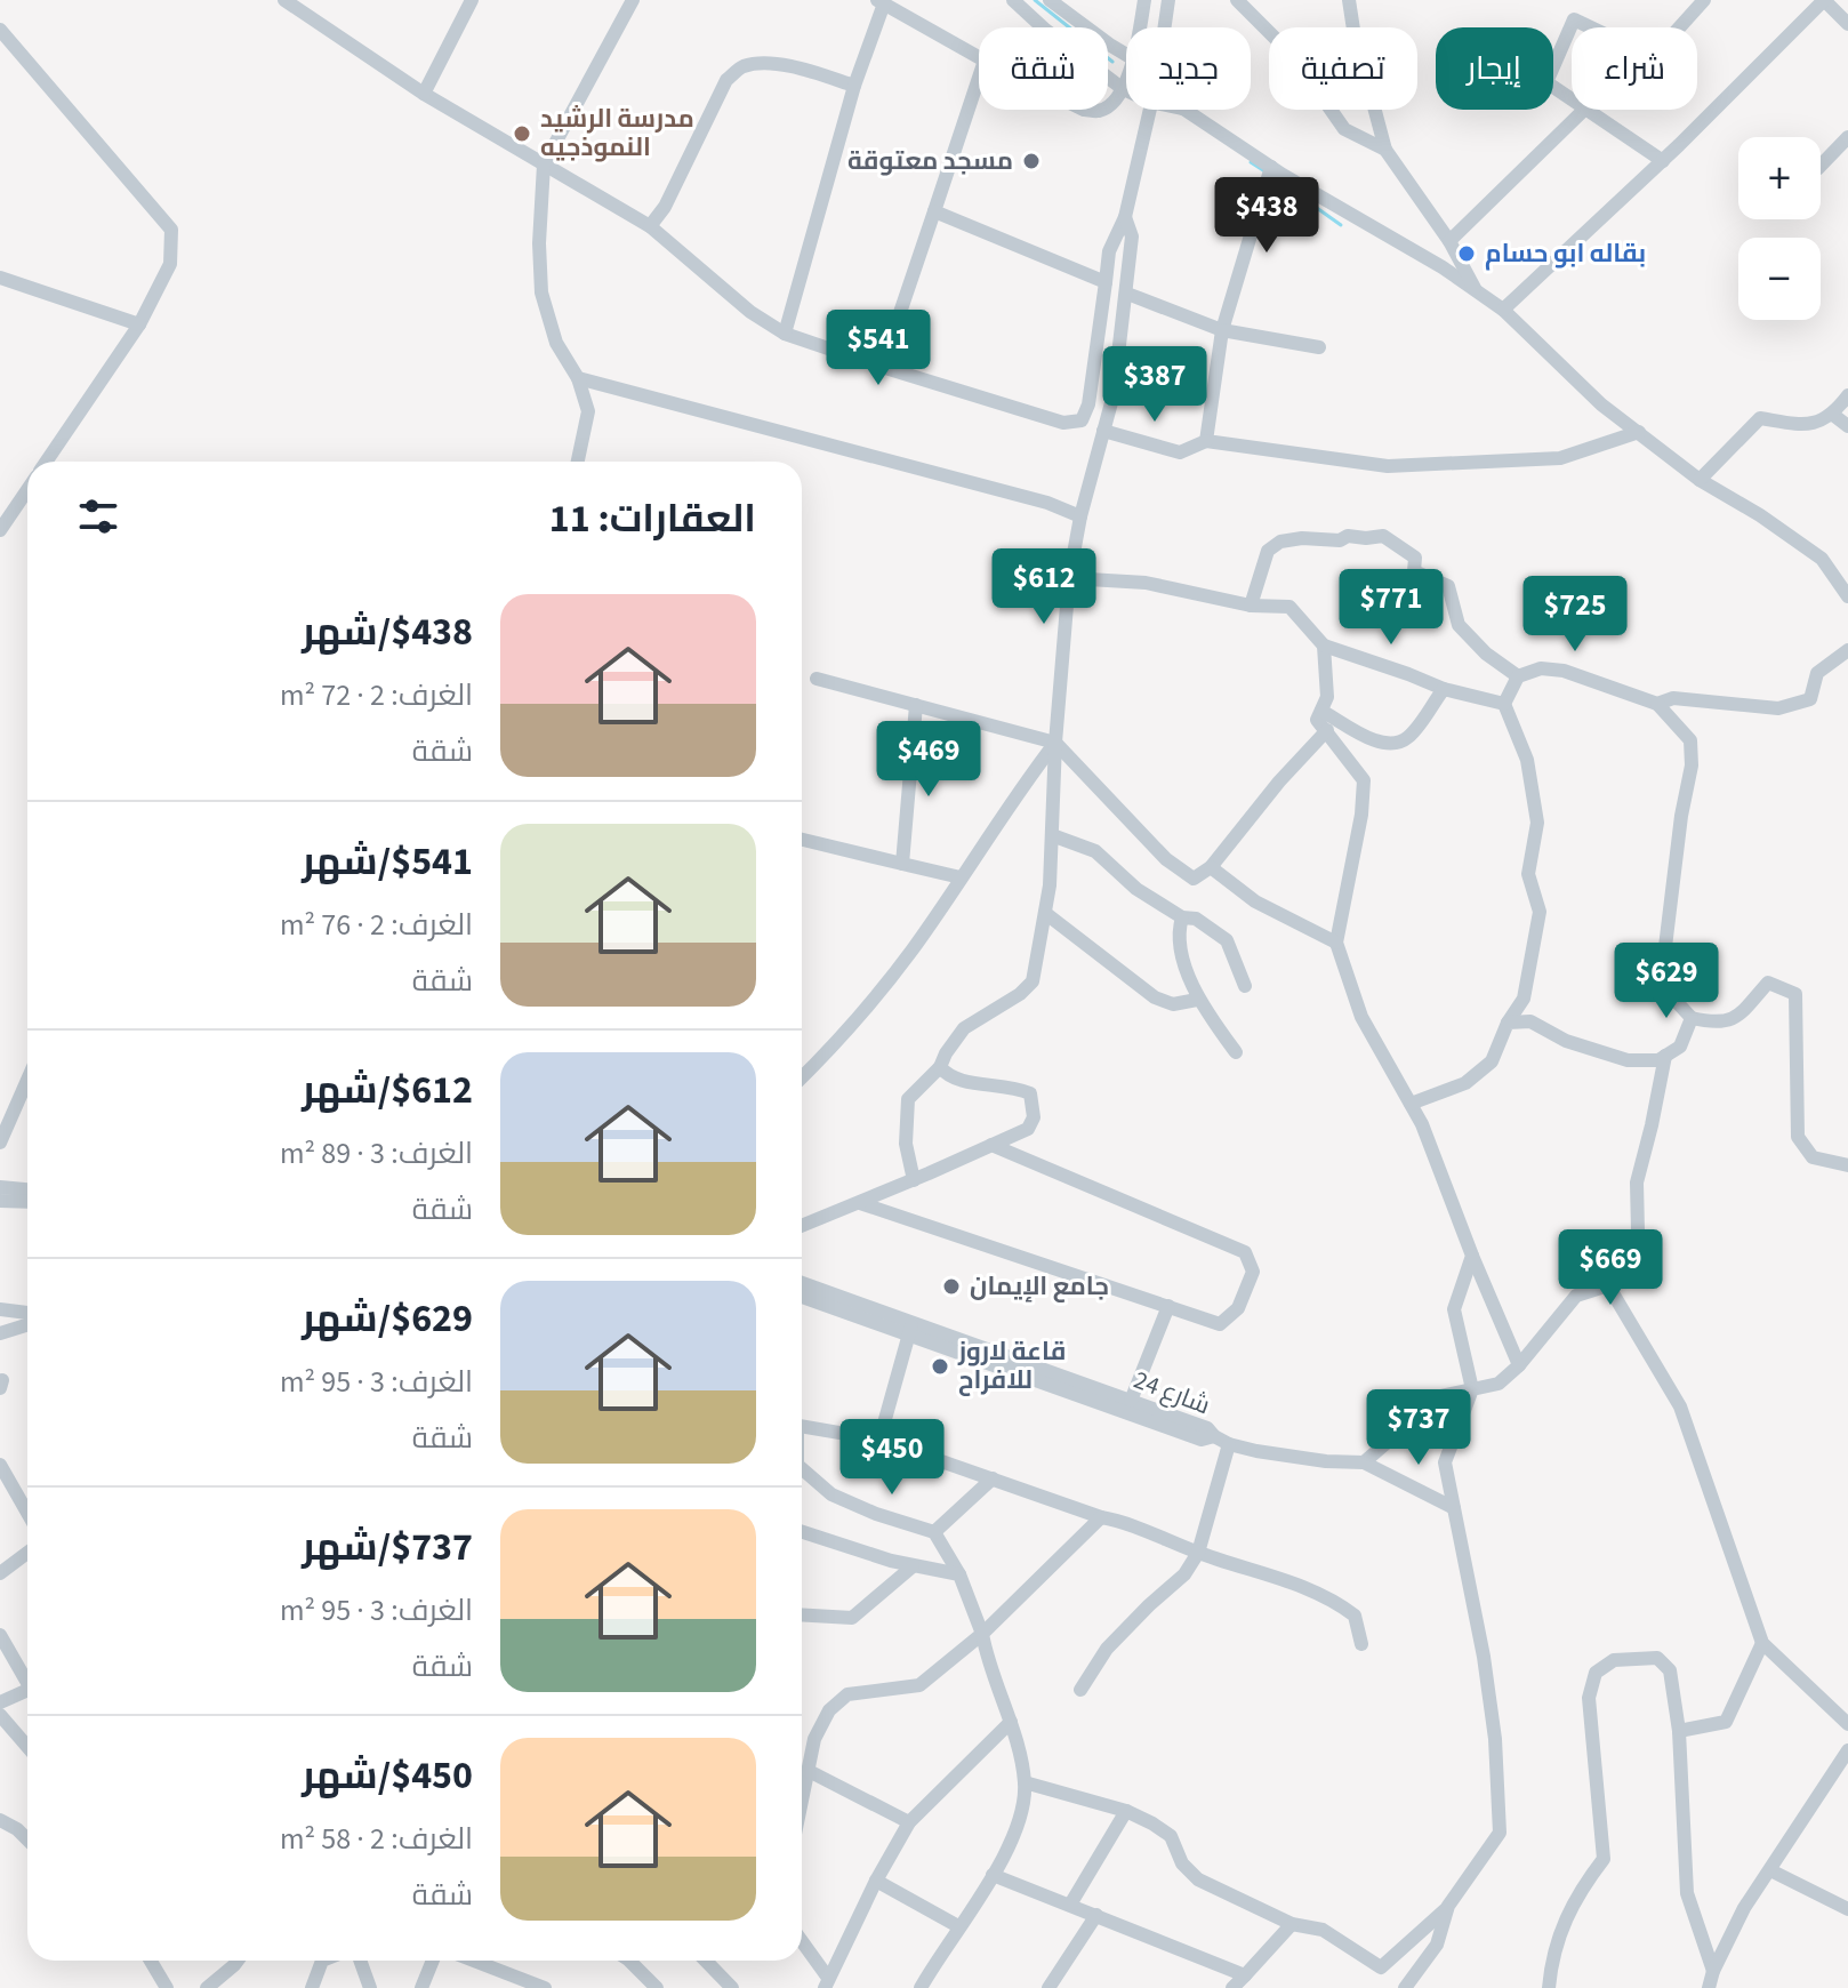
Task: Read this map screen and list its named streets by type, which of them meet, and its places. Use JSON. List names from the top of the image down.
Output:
{
  "streets": {
    "street": ["شارع 24"]
  },
  "places": [
    "مدرسة الرشيد النموذجيه",
    "مسجد معتوقة",
    "بقاله ابو حسام",
    "جامع الإيمان",
    "قاعة لاروز للافراح"
  ],
  "page": {
    "chip": [
      "شراء",
      "إيجار",
      "تصفية",
      "جديد",
      "شقة"
    ],
    "map_buttons": ["+", "−"],
    "price": [
      "$438",
      "$541",
      "$387",
      "$612",
      "$771",
      "$725",
      "$469",
      "$629",
      "$669",
      "$737",
      "$450"
    ],
    "heading": "العقارات: 11",
    "list": [
      {
        "name": "$438/شهر",
        "note": "الغرف: 2 · 72 m² · شقة"
      },
      {
        "name": "$541/شهر",
        "note": "الغرف: 2 · 76 m² · شقة"
      },
      {
        "name": "$612/شهر",
        "note": "الغرف: 3 · 89 m² · شقة"
      },
      {
        "name": "$629/شهر",
        "note": "الغرف: 3 · 95 m² · شقة"
      },
      {
        "name": "$737/شهر",
        "note": "الغرف: 3 · 95 m² · شقة"
      },
      {
        "name": "$450/شهر",
        "note": "الغرف: 2 · 58 m² · شقة"
      }
    ]
  }
}
